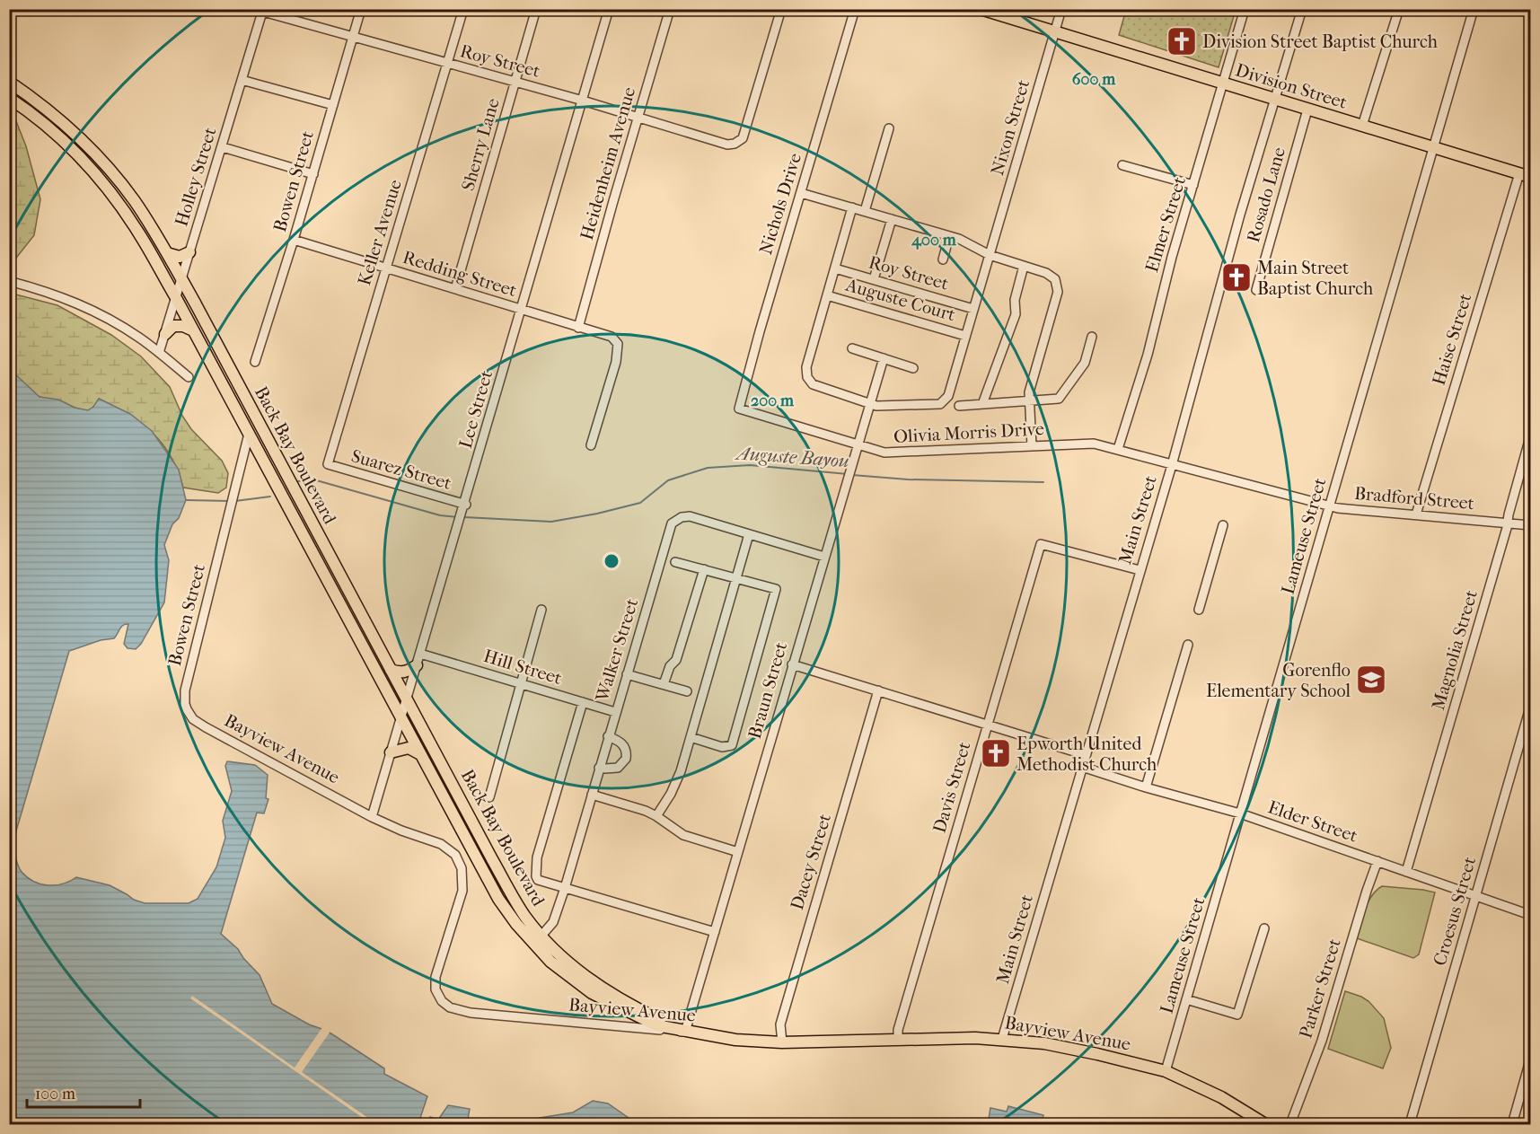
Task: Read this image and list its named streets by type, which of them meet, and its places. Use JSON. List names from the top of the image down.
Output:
{
  "streets": {
    "main road": ["Division Street", "Back Bay Boulevard", "Bayview Avenue"],
    "street": [
      "Roy Street",
      "Nixon Street",
      "Sherry Lane",
      "Heidenheim Avenue",
      "Holley Street",
      "Bowen Street",
      "Rosado Lane",
      "Nichols Drive",
      "Elmer Street",
      "Keller Avenue",
      "Redding Street",
      "Auguste Court",
      "Haise Street",
      "Lee Street",
      "Olivia Morris Drive",
      "Suarez Street",
      "Bradford Street",
      "Main Street",
      "Lameuse Street",
      "Walker Street",
      "Magnolia Street",
      "Hill Street",
      "Braun Street",
      "Davis Street",
      "Elder Street",
      "Dacey Street",
      "Croesus Street",
      "Parker Street"
    ]
  },
  "crossings": [
    ["Roy Street", "Sherry Lane"],
    ["Roy Street", "Heidenheim Avenue"],
    ["Roy Street", "Holley Street"],
    ["Roy Street", "Bowen Street"],
    ["Roy Street", "Keller Avenue"],
    ["Roy Street", "Auguste Court"],
    ["Roy Street", "Lee Street"],
    ["Division Street", "Nixon Street"],
    ["Division Street", "Rosado Lane"],
    ["Division Street", "Elmer Street"],
    ["Division Street", "Haise Street"],
    ["Division Street", "Main Street"],
    ["Division Street", "Lameuse Street"],
    ["Nixon Street", "Auguste Court"],
    ["Sherry Lane", "Redding Street"],
    ["Heidenheim Avenue", "Redding Street"],
    ["Holley Street", "Back Bay Boulevard"],
    ["Bowen Street", "Redding Street"],
    ["Bowen Street", "Back Bay Boulevard"],
    ["Bowen Street", "Bayview Avenue"],
    ["Nichols Drive", "Olivia Morris Drive"],
    ["Elmer Street", "Olivia Morris Drive"],
    ["Keller Avenue", "Redding Street"],
    ["Keller Avenue", "Suarez Street"],
    ["Redding Street", "Lee Street"],
    ["Auguste Court", "Braun Street"],
    ["Haise Street", "Bradford Street"],
    ["Lee Street", "Back Bay Boulevard"],
    ["Lee Street", "Suarez Street"],
    ["Lee Street", "Hill Street"],
    ["Lee Street", "Bayview Avenue"],
    ["Olivia Morris Drive", "Bradford Street"],
    ["Olivia Morris Drive", "Main Street"],
    ["Olivia Morris Drive", "Braun Street"],
    ["Back Bay Boulevard", "Walker Street"],
    ["Back Bay Boulevard", "Braun Street"],
    ["Back Bay Boulevard", "Bayview Avenue"],
    ["Bradford Street", "Main Street"],
    ["Bradford Street", "Lameuse Street"],
    ["Bradford Street", "Magnolia Street"],
    ["Main Street", "Bayview Avenue"],
    ["Main Street", "Davis Street"],
    ["Main Street", "Elder Street"],
    ["Lameuse Street", "Bayview Avenue"],
    ["Lameuse Street", "Elder Street"],
    ["Walker Street", "Hill Street"],
    ["Walker Street", "Braun Street"],
    ["Magnolia Street", "Elder Street"],
    ["Braun Street", "Bayview Avenue"],
    ["Bayview Avenue", "Davis Street"],
    ["Bayview Avenue", "Dacey Street"],
    ["Elder Street", "Croesus Street"],
    ["Elder Street", "Parker Street"]
  ],
  "water": ["Auguste Bayou"],
  "places": {
    "church": ["Division Street Baptist Church", "Main Street Baptist Church", "Epworth United Methodist Church"],
    "school or university": ["Gorenflo Elementary School"]
  },
  "scale_bar": "100 m",
  "rings": ["600 m", "400 m", "200 m"]
}
